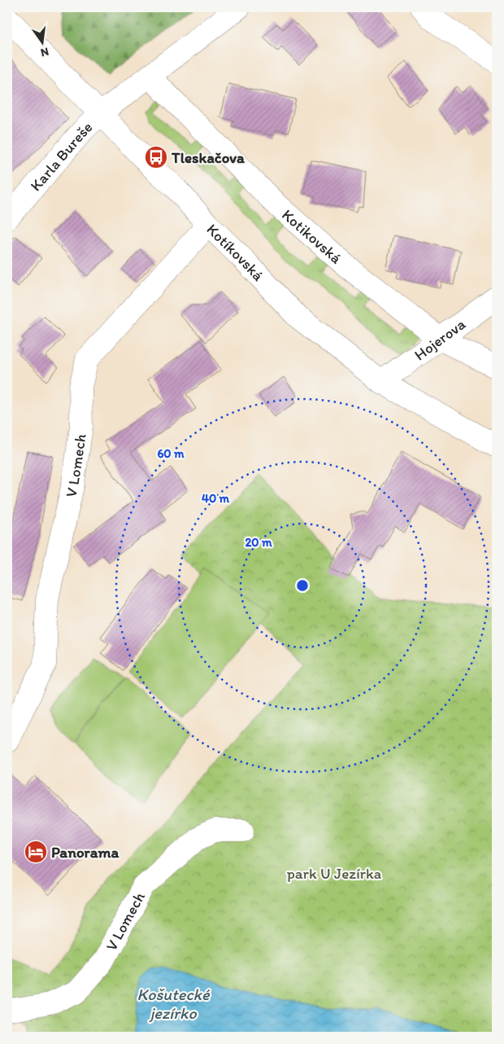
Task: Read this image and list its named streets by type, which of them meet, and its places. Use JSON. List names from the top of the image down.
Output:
{
  "streets": {
    "street": [
      "Karla Bureše",
      "Kotikovská",
      "Kotíkovská",
      "Hojerova",
      "V Lomech"
    ]
  },
  "crossings": [
    ["Karla Bureše", "Kotíkovská"],
    ["Kotikovská", "Hojerova"],
    ["Kotíkovská", "Hojerova"],
    ["Kotíkovská", "V Lomech"]
  ],
  "water": ["Košutecké jezírko"],
  "parks": ["park U Jezírka"],
  "places": {
    "bus stop": ["Tleskačova"],
    "hotel": ["Panorama"]
  },
  "north": "bottom",
  "rings": ["60 m", "40 m", "20 m"]
}
